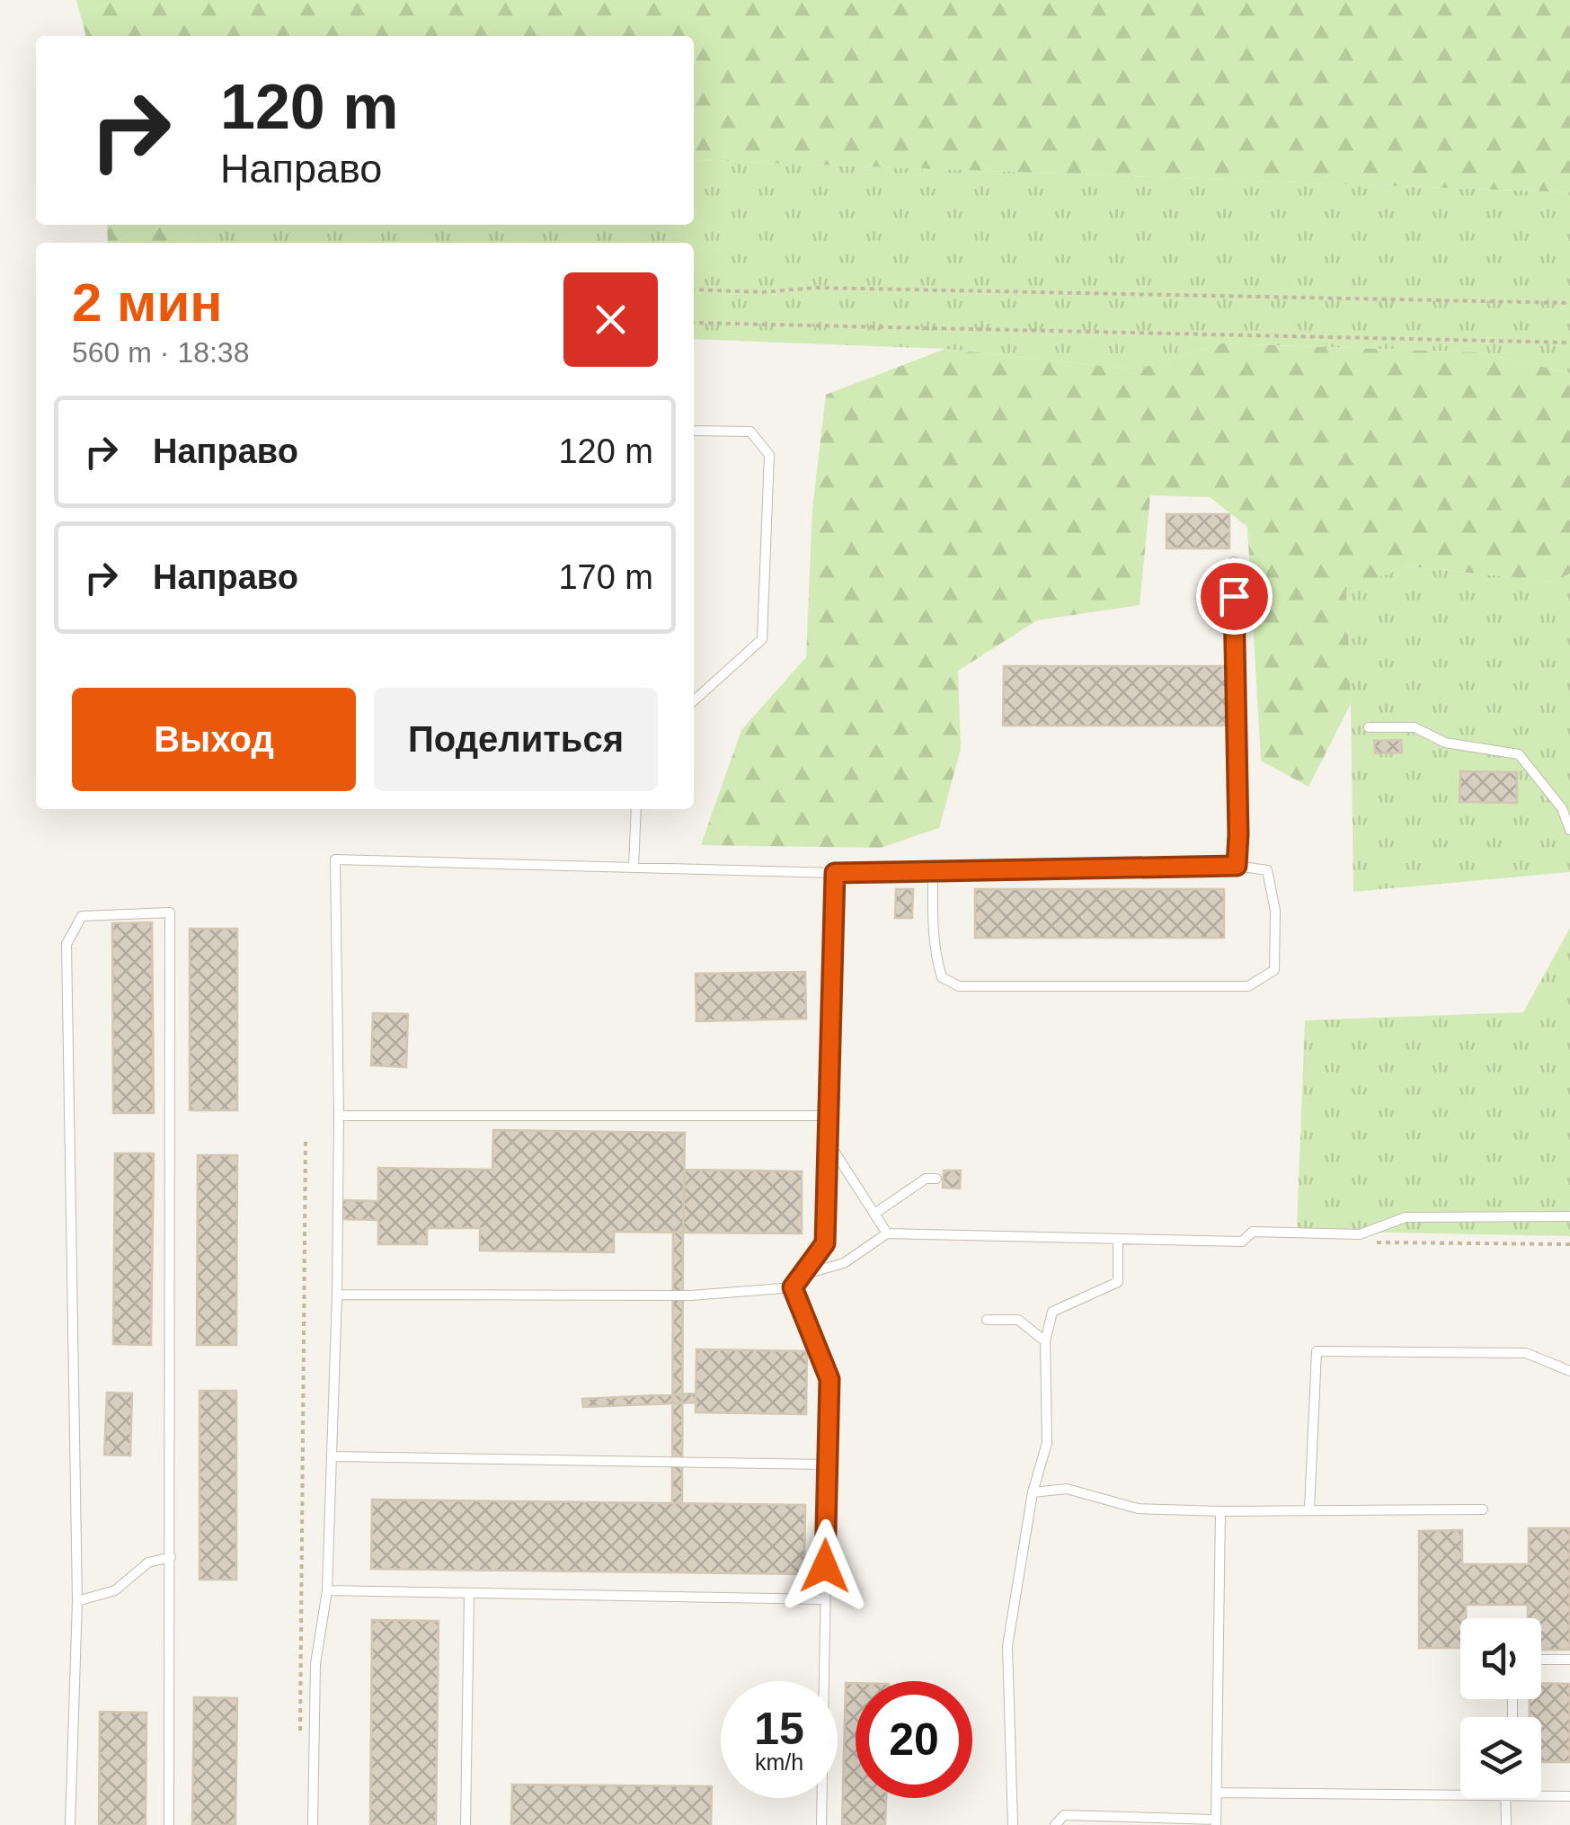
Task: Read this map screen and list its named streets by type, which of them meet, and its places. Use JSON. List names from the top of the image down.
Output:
{
  "page": {
    "turn": ["120 m", "Направо"],
    "heading": ["2 мин", "560 m · 18:38"],
    "list": [
      {
        "name": "Направо",
        "value": "120 m"
      },
      {
        "name": "Направо",
        "value": "170 m"
      }
    ],
    "buttons": ["Выход", "Поделиться"],
    "speed": "15 km/h",
    "limit": "20"
  }
}
